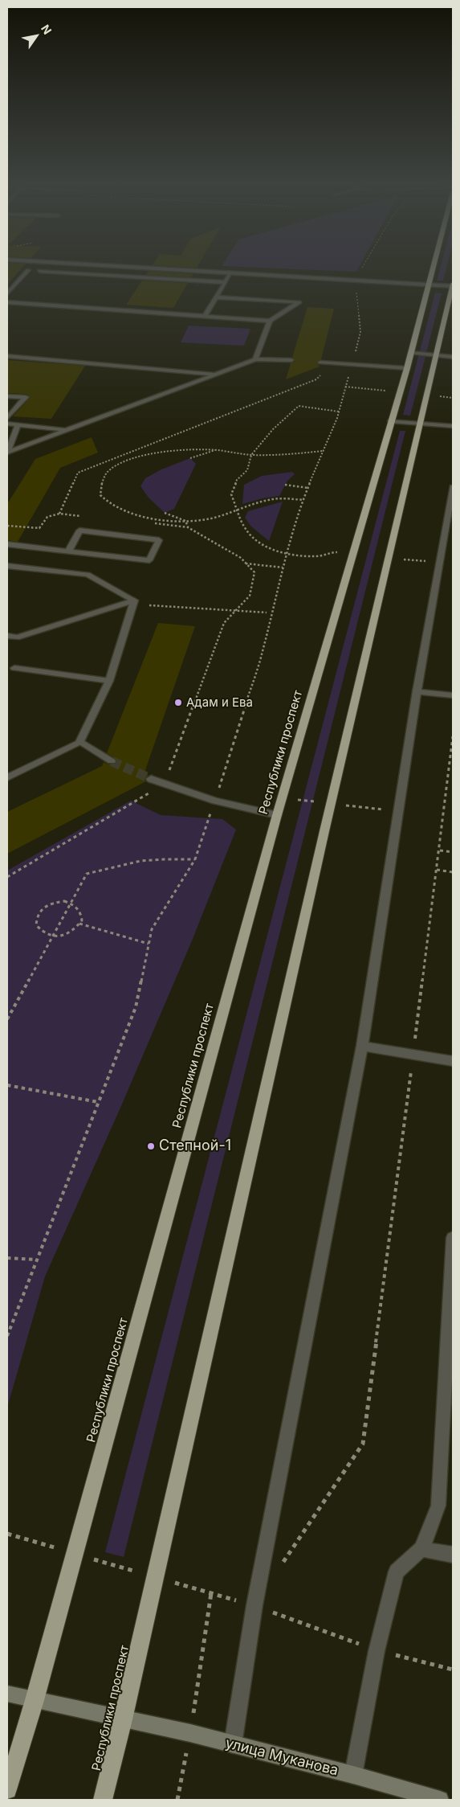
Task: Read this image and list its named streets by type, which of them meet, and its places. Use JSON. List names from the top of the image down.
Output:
{
  "streets": {
    "highway": ["Республики проспект"],
    "main road": ["улица Муканова"]
  },
  "crossings": [
    ["Республики проспект", "улица Муканова"]
  ],
  "places": ["Адам и Ева", "Степной-1"],
  "north": "top right"
}
